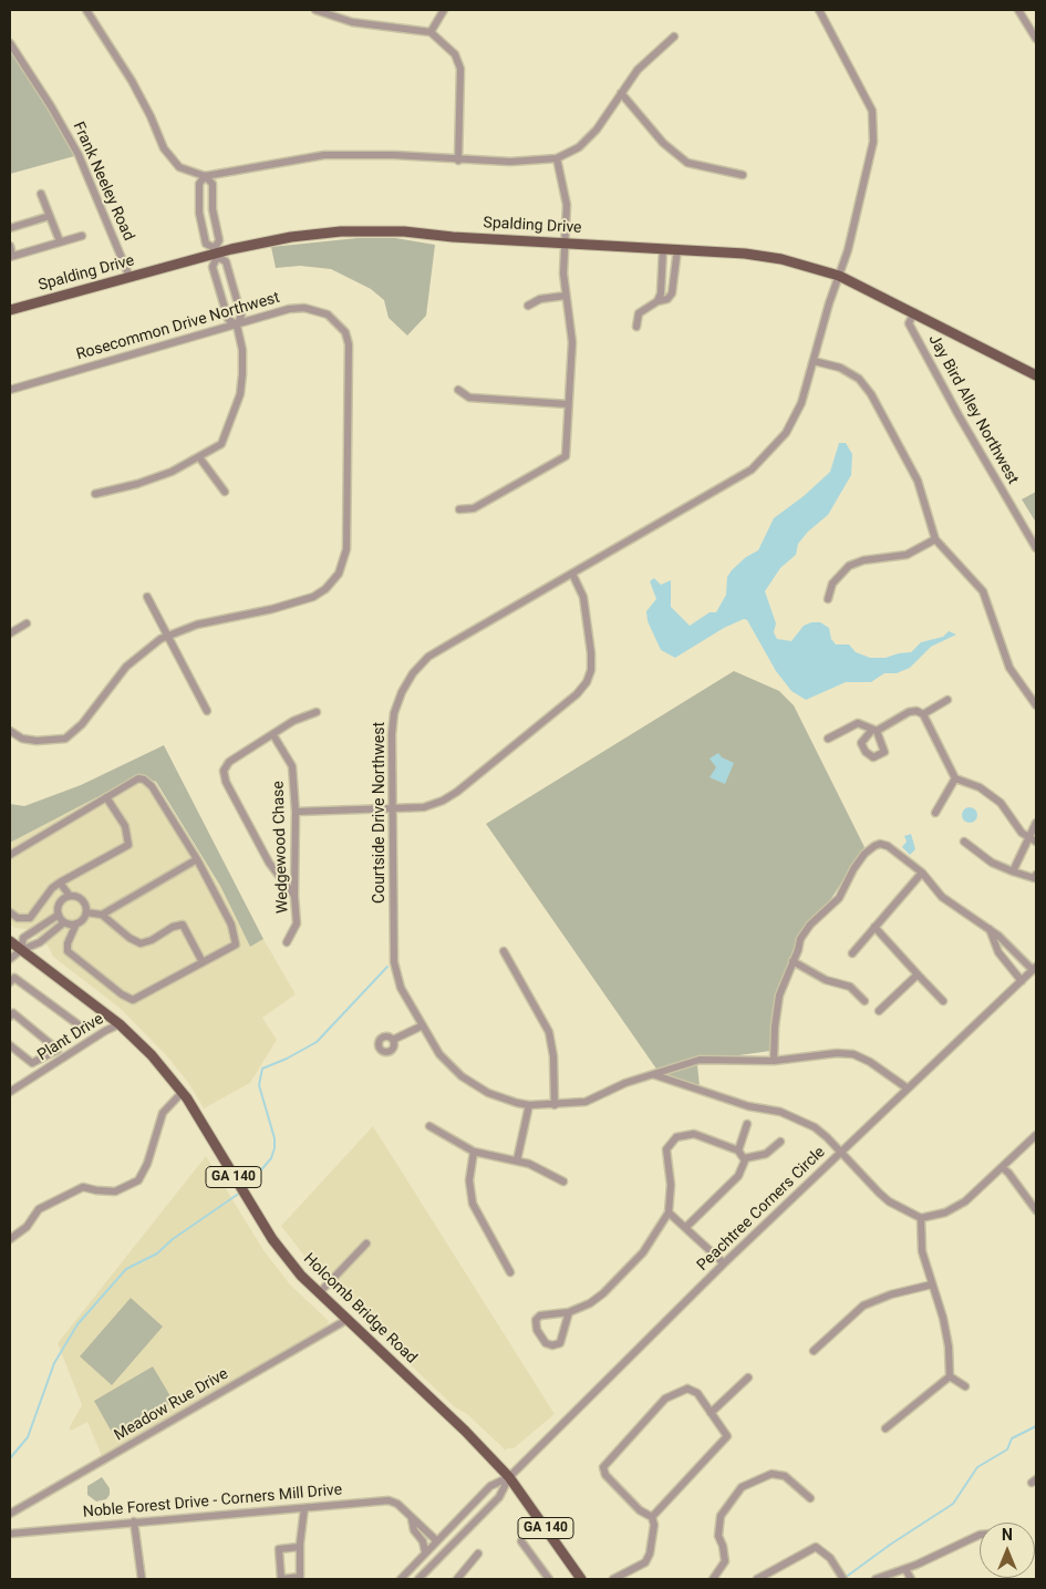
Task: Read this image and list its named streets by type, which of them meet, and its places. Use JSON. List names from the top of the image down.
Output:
{
  "streets": {
    "main road": ["Spalding Drive", "GA 140", "Holcomb Bridge Road"],
    "street": [
      "Frank Neeley Road",
      "Rosecommon Drive Northwest",
      "Jay Bird Alley Northwest",
      "Courtside Drive Northwest",
      "Wedgewood Chase",
      "Plant Drive",
      "Peachtree Corners Circle",
      "Meadow Rue Drive",
      "Noble Forest Drive - Corners Mill Drive"
    ]
  },
  "crossings": [
    ["Frank Neeley Road", "Spalding Drive"],
    ["Spalding Drive", "Jay Bird Alley Northwest"],
    ["Spalding Drive", "Courtside Drive Northwest"],
    ["Courtside Drive Northwest", "Peachtree Corners Circle"],
    ["Plant Drive", "Holcomb Bridge Road"],
    ["Peachtree Corners Circle", "Holcomb Bridge Road"],
    ["Peachtree Corners Circle", "Noble Forest Drive - Corners Mill Drive"],
    ["Holcomb Bridge Road", "Meadow Rue Drive"]
  ],
  "north": "top"
}
